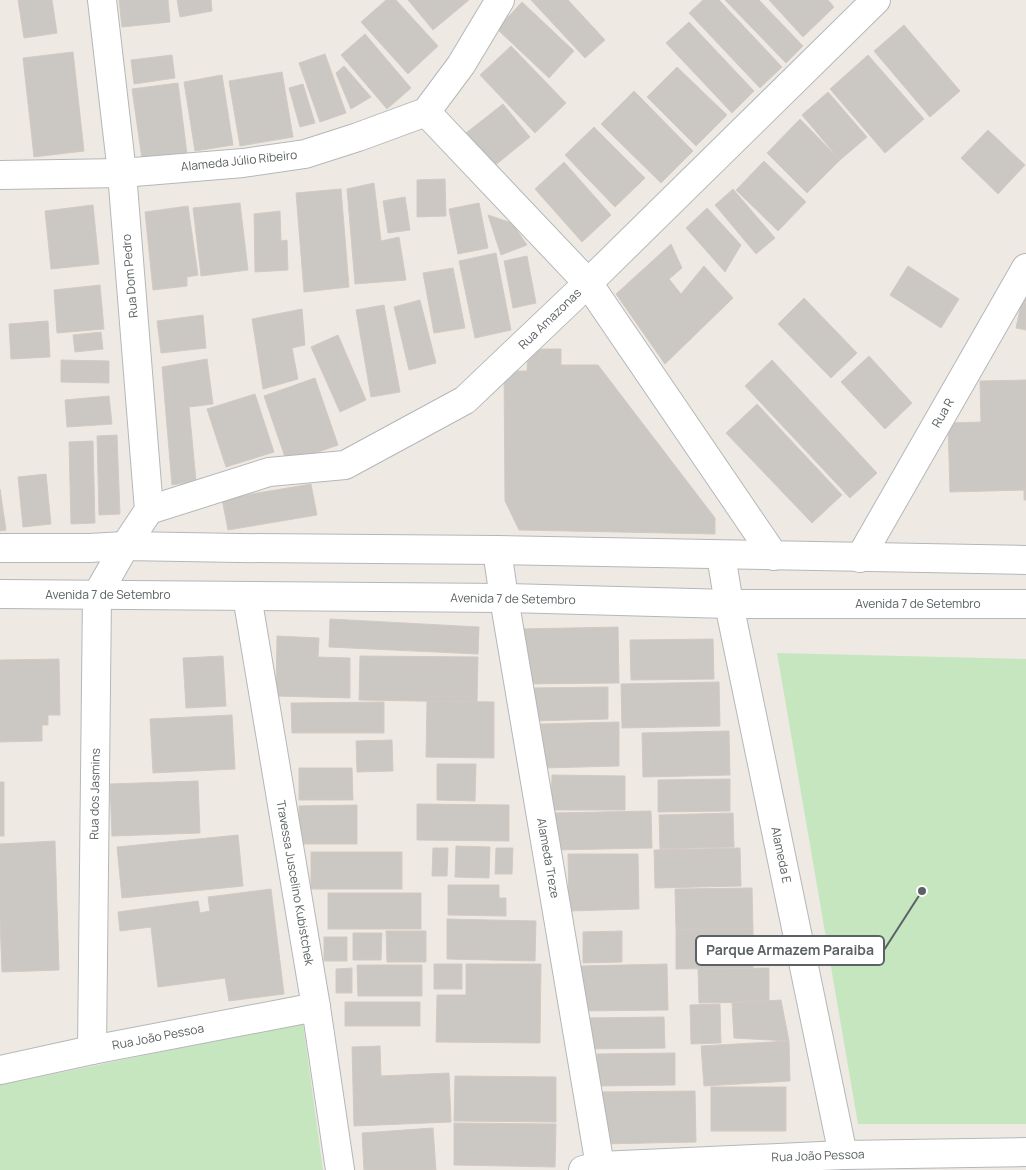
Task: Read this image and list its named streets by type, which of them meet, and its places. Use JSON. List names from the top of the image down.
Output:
{
  "streets": {
    "street": [
      "Alameda Júlio Ribeiro",
      "Rua Dom Pedro",
      "Rua Amazonas",
      "Rua R",
      "Avenida 7 de Setembro",
      "Rua dos Jasmins",
      "Alameda E",
      "Alameda Treze",
      "Travessa Juscelino Kubistchek",
      "Rua João Pessoa"
    ]
  },
  "crossings": [
    ["Alameda Júlio Ribeiro", "Rua Dom Pedro"],
    ["Rua Dom Pedro", "Rua Amazonas"],
    ["Avenida 7 de Setembro", "Rua dos Jasmins"],
    ["Avenida 7 de Setembro", "Alameda E"],
    ["Avenida 7 de Setembro", "Alameda Treze"],
    ["Avenida 7 de Setembro", "Travessa Juscelino Kubistchek"],
    ["Rua dos Jasmins", "Rua João Pessoa"],
    ["Alameda E", "Rua João Pessoa"],
    ["Alameda Treze", "Rua João Pessoa"],
    ["Travessa Juscelino Kubistchek", "Rua João Pessoa"]
  ],
  "places": ["Parque Armazem Paraiba"]
}
